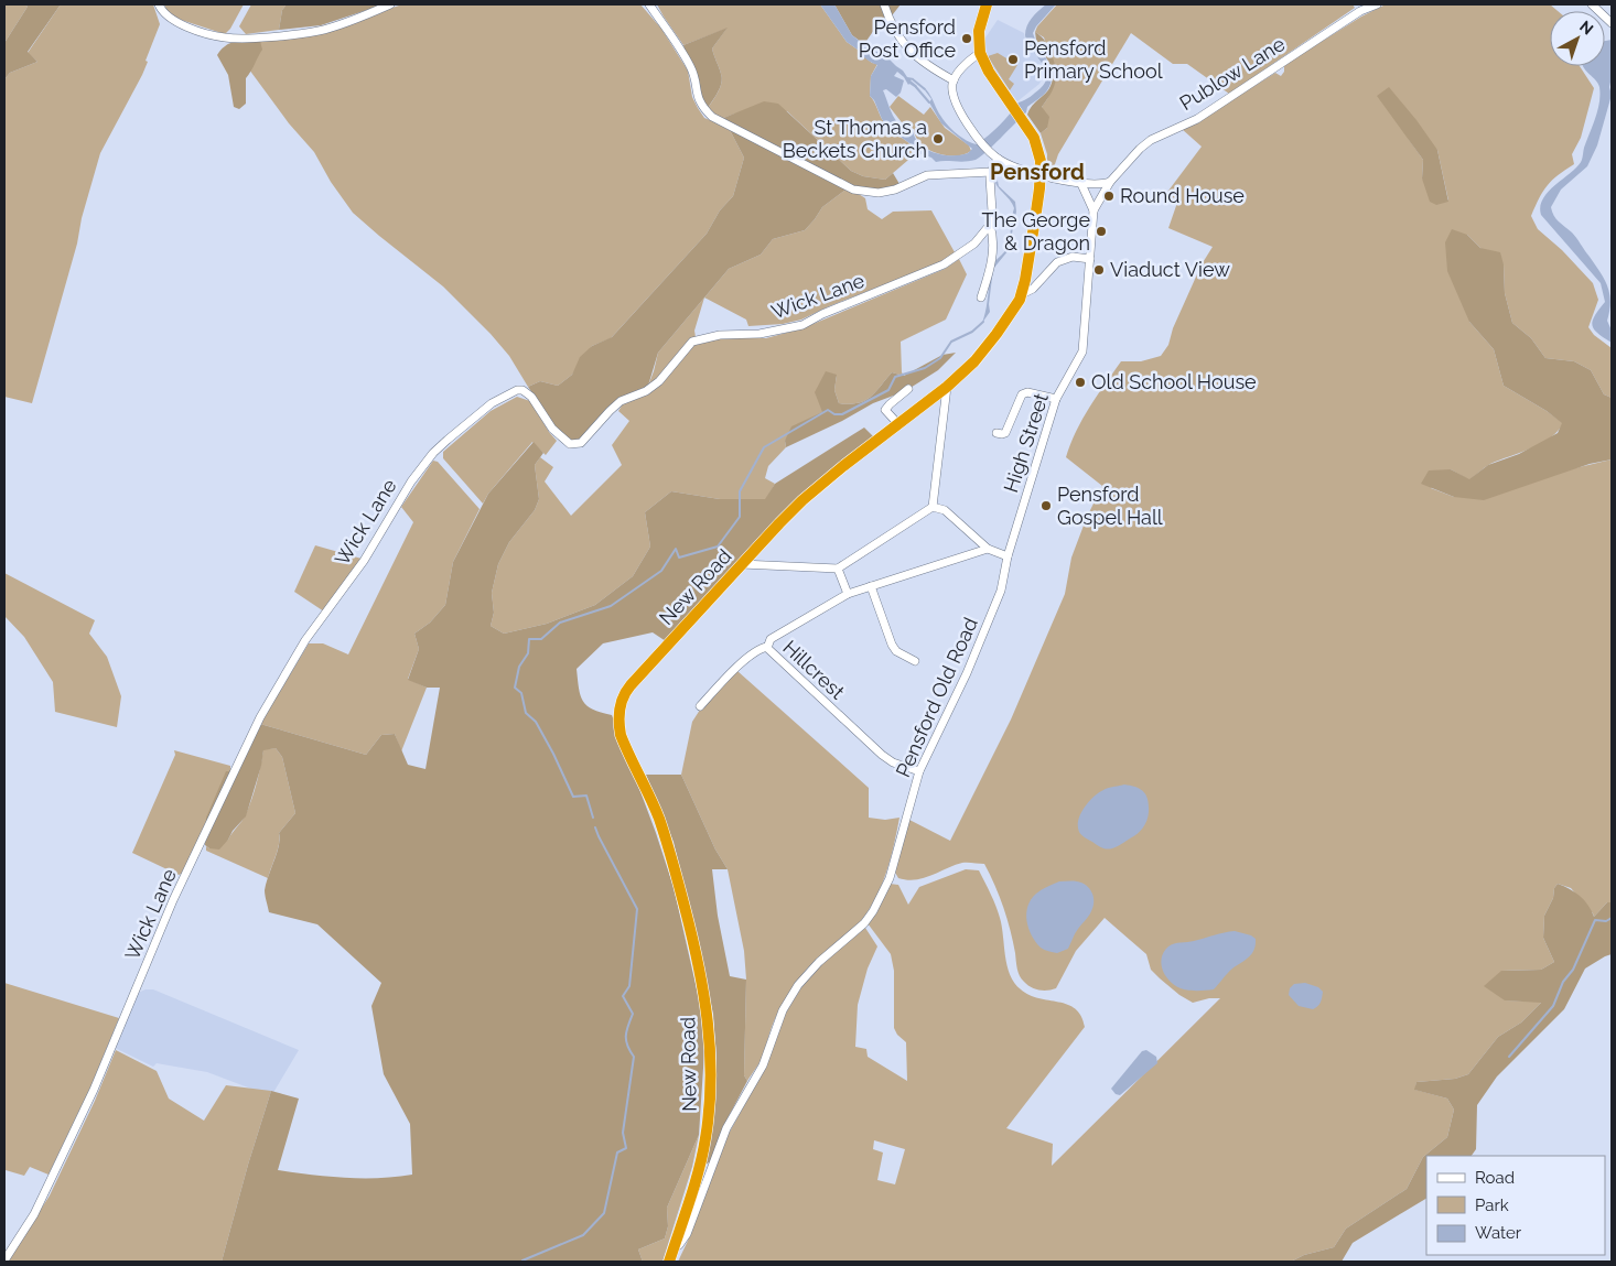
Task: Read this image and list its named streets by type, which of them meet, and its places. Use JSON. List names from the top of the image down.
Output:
{
  "streets": {
    "highway": ["New Road"],
    "street": [
      "Publow Lane",
      "Wick Lane",
      "High Street",
      "Hillcrest",
      "Pensford Old Road"
    ]
  },
  "crossings": [
    ["Publow Lane", "High Street"],
    ["High Street", "Pensford Old Road"],
    ["New Road", "Pensford Old Road"],
    ["Hillcrest", "Pensford Old Road"]
  ],
  "districts": ["Pensford"],
  "places": [
    "Pensford Post Office",
    "Pensford Primary School",
    "St Thomas a Beckets Church",
    "Round House",
    "The George & Dragon",
    "Viaduct View",
    "Old School House",
    "Pensford Gospel Hall"
  ],
  "legend": ["Road", "Park", "Water"],
  "north": "top right"
}
